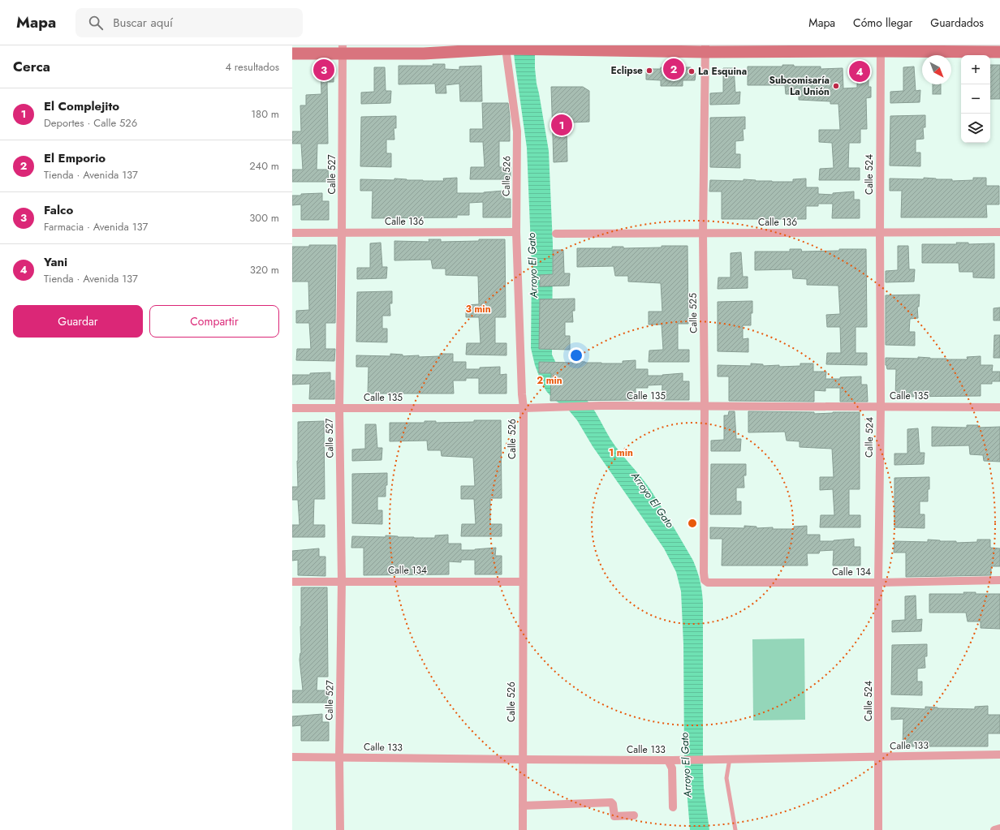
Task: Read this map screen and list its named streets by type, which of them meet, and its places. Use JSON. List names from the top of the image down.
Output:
{
  "streets": {
    "street": [
      "Calle 527",
      "Calle 524",
      "Calle 526",
      "Calle 136",
      "Calle 525",
      "Calle 135",
      "Calle 134",
      "Calle 133"
    ]
  },
  "crossings": [
    ["Calle 527", "Calle 136"],
    ["Calle 527", "Calle 135"],
    ["Calle 527", "Calle 134"],
    ["Calle 527", "Calle 133"],
    ["Calle 524", "Calle 136"],
    ["Calle 524", "Calle 135"],
    ["Calle 524", "Calle 134"],
    ["Calle 524", "Calle 133"],
    ["Calle 526", "Calle 136"],
    ["Calle 526", "Calle 135"],
    ["Calle 526", "Calle 134"],
    ["Calle 526", "Calle 133"],
    ["Calle 136", "Calle 525"],
    ["Calle 525", "Calle 135"],
    ["Calle 525", "Calle 134"]
  ],
  "water": ["Arroyo El Gato"],
  "places": ["Eclipse", "La Esquina", "Subcomisaría La Unión"],
  "north": "bottom right",
  "page": {
    "header": "Mapa",
    "search": "Buscar aquí",
    "nav": ["Mapa", "Cómo llegar", "Guardados"],
    "heading": ["Cerca", "4 resultados"],
    "map_buttons": ["+", "−"],
    "pins": [
      "2",
      "3",
      "4",
      "1"
    ],
    "list": [
      {
        "mark": "1",
        "name": "El Complejito",
        "note": "Deportes · Calle 526",
        "value": "180 m"
      },
      {
        "mark": "2",
        "name": "El Emporio",
        "note": "Tienda · Avenida 137",
        "value": "240 m"
      },
      {
        "mark": "3",
        "name": "Falco",
        "note": "Farmacia · Avenida 137",
        "value": "300 m"
      },
      {
        "mark": "4",
        "name": "Yani",
        "note": "Tienda · Avenida 137",
        "value": "320 m"
      }
    ],
    "buttons": ["Guardar", "Compartir"]
  },
  "rings": ["3 min", "2 min", "1 min"]
}
